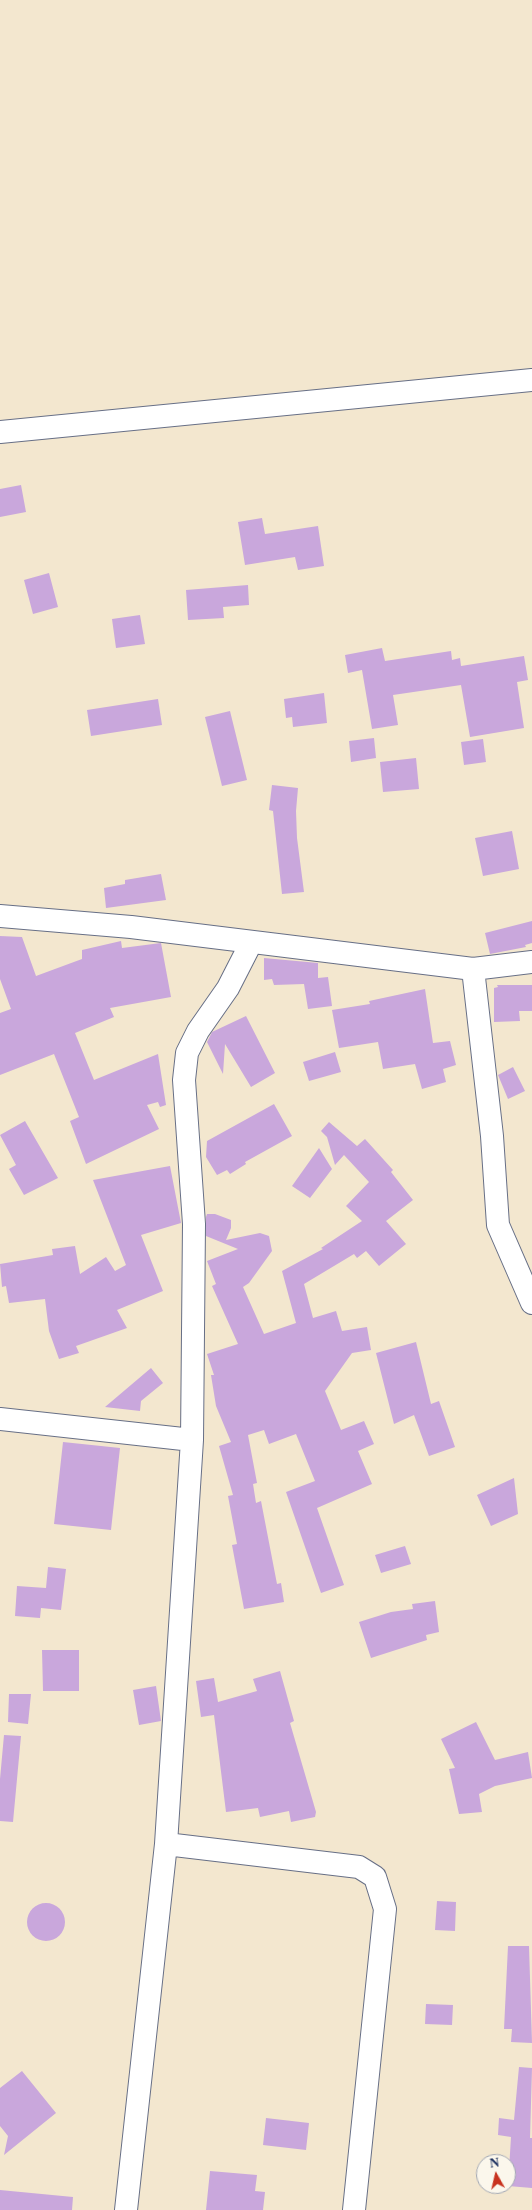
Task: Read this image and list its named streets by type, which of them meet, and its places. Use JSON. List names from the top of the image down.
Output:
{
  "north": "top"
}
